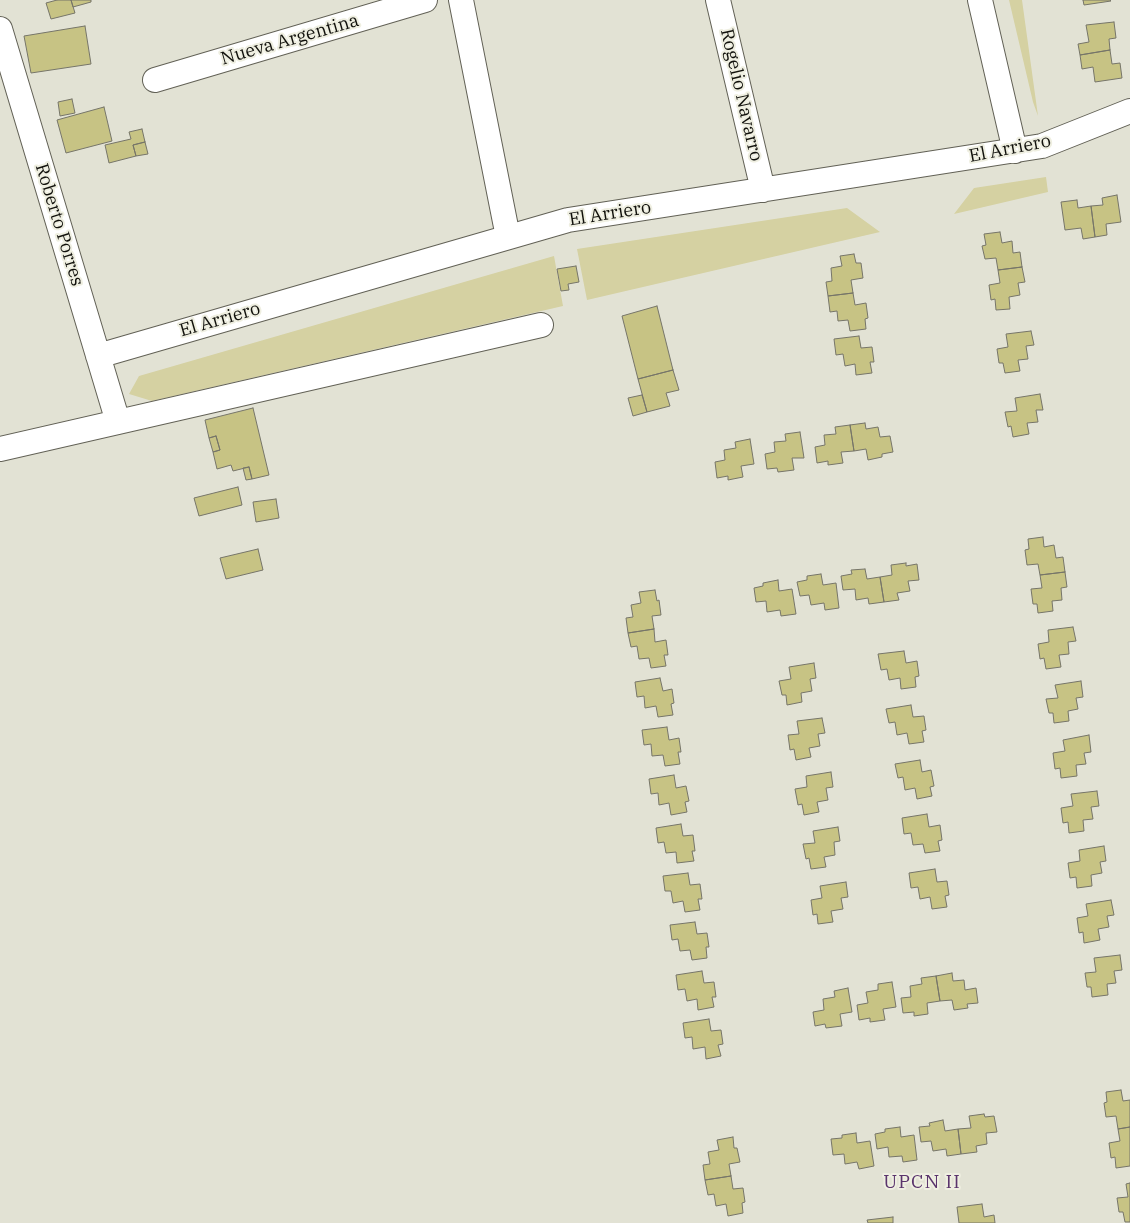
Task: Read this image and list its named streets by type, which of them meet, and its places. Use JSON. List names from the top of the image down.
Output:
{
  "streets": {
    "street": [
      "Nueva Argentina",
      "Rogelio Navarro",
      "El Arriero",
      "Roberto Porres"
    ]
  },
  "crossings": [
    ["Rogelio Navarro", "El Arriero"],
    ["El Arriero", "Roberto Porres"]
  ],
  "districts": ["UPCN II"]
}
